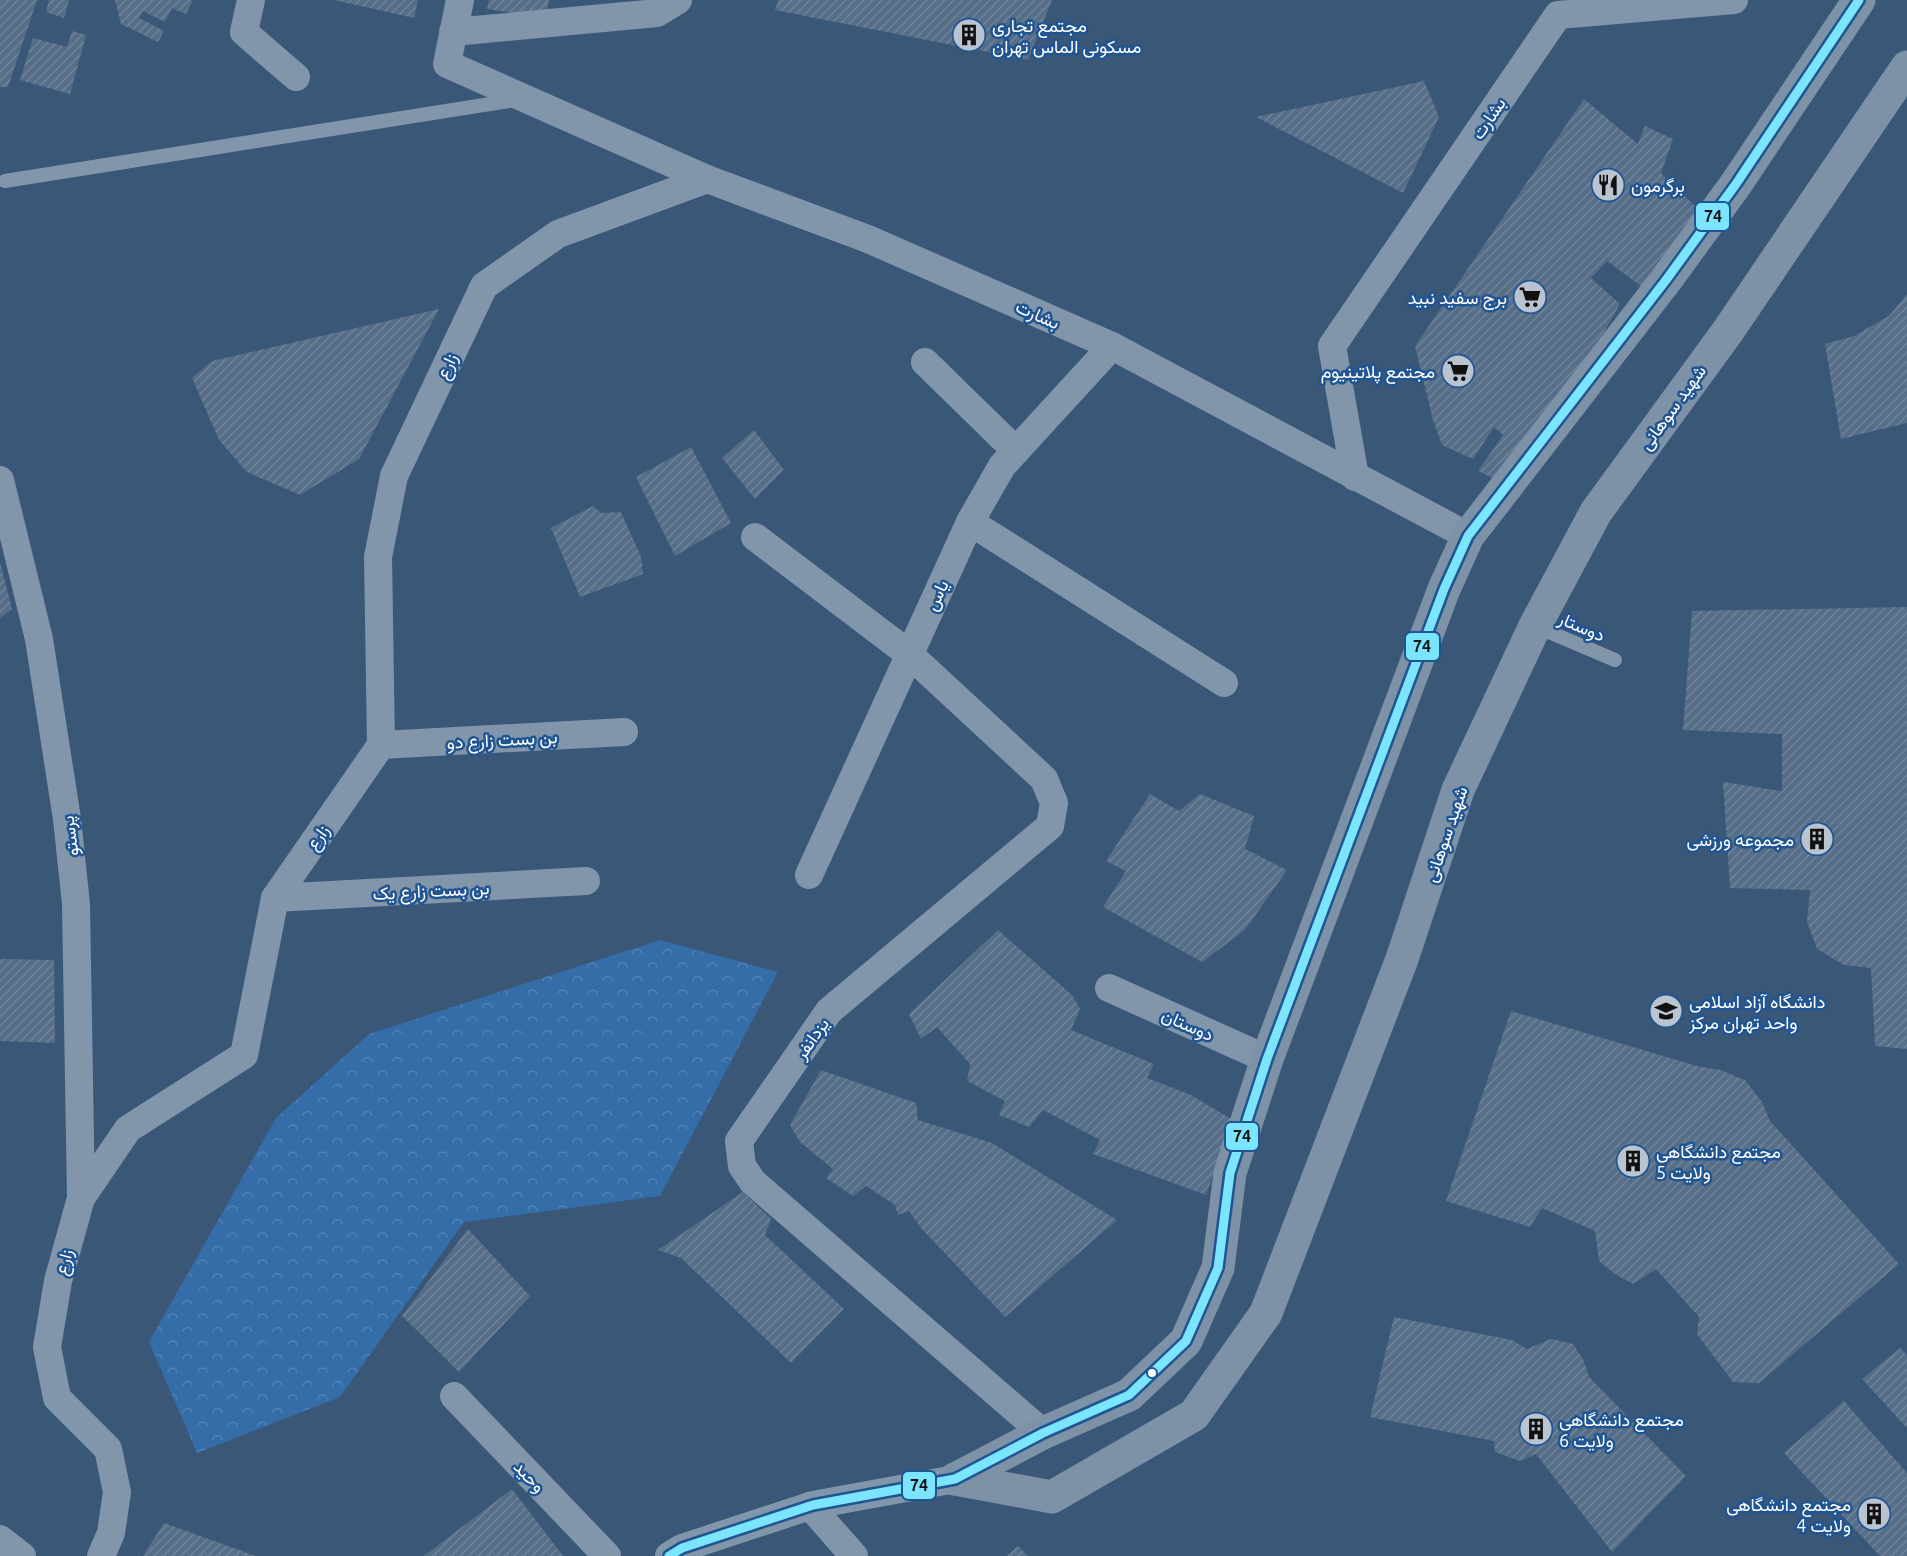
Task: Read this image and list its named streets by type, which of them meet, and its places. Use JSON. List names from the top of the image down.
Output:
{
  "streets": {
    "main road": ["شهید سوهانی"],
    "street": [
      "بشارت",
      "زارع",
      "یاس",
      "بن بست زارع دو",
      "پرستو",
      "بن بست زارع یک",
      "دوستان",
      "یزدانفر",
      "وحید"
    ],
    "lane": ["دوستار"]
  },
  "crossings": [
    ["بشارت", "زارع"],
    ["بشارت", "شهید سوهانی"],
    ["بشارت", "یاس"],
    ["زارع", "بن بست زارع دو"],
    ["زارع", "پرستو"],
    ["زارع", "بن بست زارع یک"],
    ["شهید سوهانی", "دوستار"],
    ["شهید سوهانی", "دوستان"],
    ["شهید سوهانی", "یزدانفر"],
    ["یاس", "یزدانفر"]
  ],
  "places": {
    "building": [
      "مجتمع تجاری مسکونی الماس تهران",
      "مجموعه ورزشی",
      "مجتمع دانشگاهی ولایت 5",
      "مجتمع دانشگاهی ولایت 6",
      "مجتمع دانشگاهی ولایت 4"
    ],
    "restaurant": ["برگرمون"],
    "supermarket": ["برج سفید نبید", "مجتمع پلاتینیوم"],
    "school or university": ["دانشگاه آزاد اسلامی واحد تهران مرکز"]
  },
  "lines": ["transit line 74"]
}
